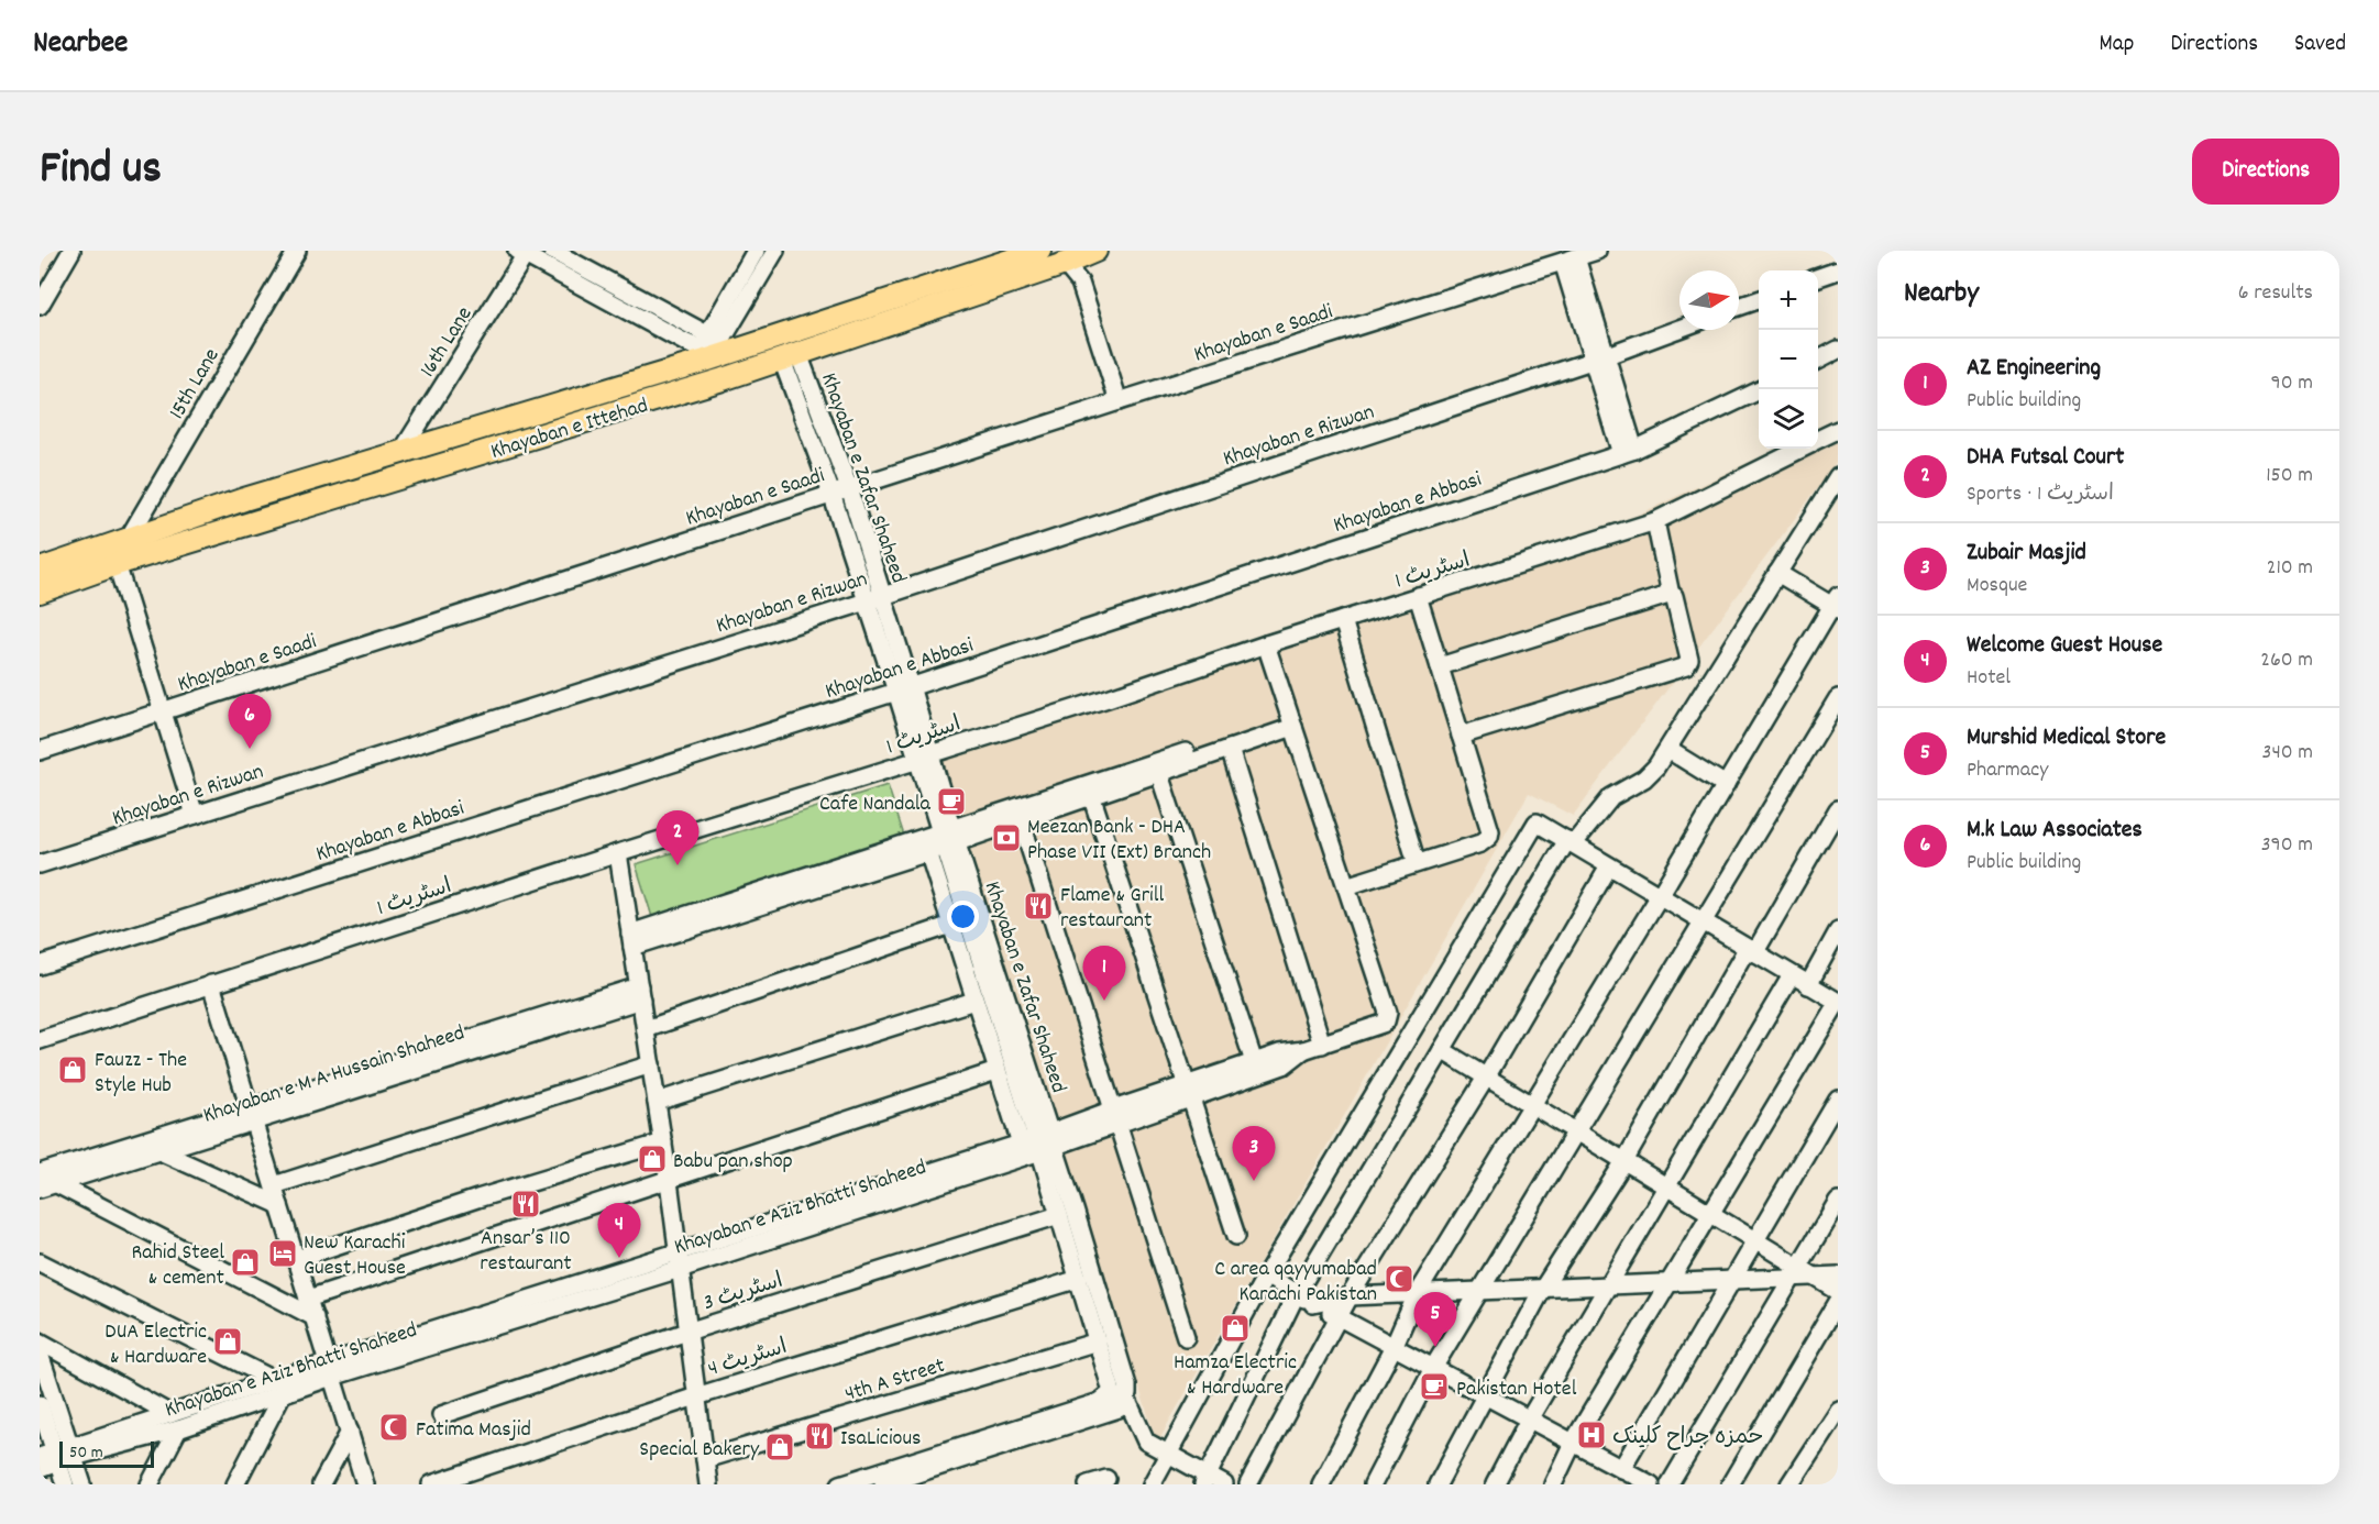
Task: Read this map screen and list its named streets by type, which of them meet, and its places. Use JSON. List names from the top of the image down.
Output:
{
  "streets": {
    "main road": ["Khayaban e Ittehad"],
    "street": [
      "Khayaban e Saadi",
      "16th Lane",
      "15th Lane",
      "Khayaban e Rizwan",
      "Khayaban e Zafar Shaheed",
      "Khayaban e Abbasi",
      "اسٹریٹ 1",
      "Khayaban e M A Hussain Shaheed",
      "Khayaban e Aziz Bhatti Shaheed",
      "اسٹریٹ 3",
      "اسٹریٹ 4",
      "4th A Street"
    ]
  },
  "crossings": [
    ["Khayaban e Saadi", "Khayaban e Zafar Shaheed"],
    ["16th Lane", "Khayaban e Ittehad"],
    ["15th Lane", "Khayaban e Ittehad"],
    ["Khayaban e Ittehad", "Khayaban e Zafar Shaheed"],
    ["Khayaban e Rizwan", "Khayaban e Zafar Shaheed"],
    ["Khayaban e Zafar Shaheed", "Khayaban e Abbasi"],
    ["Khayaban e Zafar Shaheed", "اسٹریٹ 1"],
    ["Khayaban e Zafar Shaheed", "Khayaban e Aziz Bhatti Shaheed"]
  ],
  "places": {
    "cafe": ["Cafe Nandala", "Pakistan Hotel"],
    "bank": ["Meezan Bank - DHA Phase VII (Ext) Branch"],
    "restaurant": ["Flame & Grill restaurant", "Ansar’s 110 restaurant", "IsaLicious"],
    "shop": [
      "Fauzz - The Style Hub",
      "Babu pan shop",
      "Rahid Steel & cement",
      "Hamza Electric & Hardware",
      "DUA Electric & Hardware",
      "Special Bakery"
    ],
    "hotel": ["New Karachi Guest House"],
    "mosque": ["C area qayyumabad Karachi Pakistan", "Fatima Masjid"],
    "hospital": ["حمزہ جراح کلینک"]
  },
  "scale_bar": "50 m",
  "north": "right",
  "page": {
    "header": "Nearbee",
    "nav": ["Map", "Directions", "Saved"],
    "title": "Find us",
    "buttons": "Directions",
    "heading": ["Nearby", "6 results"],
    "map_buttons": ["+", "−"],
    "list": [
      {
        "mark": "1",
        "name": "AZ Engineering",
        "note": "Public building",
        "value": "90 m"
      },
      {
        "mark": "2",
        "name": "DHA Futsal Court",
        "note": "Sports · اسٹریٹ 1",
        "value": "150 m"
      },
      {
        "mark": "3",
        "name": "Zubair Masjid",
        "note": "Mosque",
        "value": "210 m"
      },
      {
        "mark": "4",
        "name": "Welcome Guest House",
        "note": "Hotel",
        "value": "260 m"
      },
      {
        "mark": "5",
        "name": "Murshid Medical Store",
        "note": "Pharmacy",
        "value": "340 m"
      },
      {
        "mark": "6",
        "name": "M.k Law Associates",
        "note": "Public building",
        "value": "390 m"
      }
    ],
    "pins": [
      "6",
      "2",
      "1",
      "3",
      "4",
      "5"
    ],
    "scale": "50 m"
  }
}
